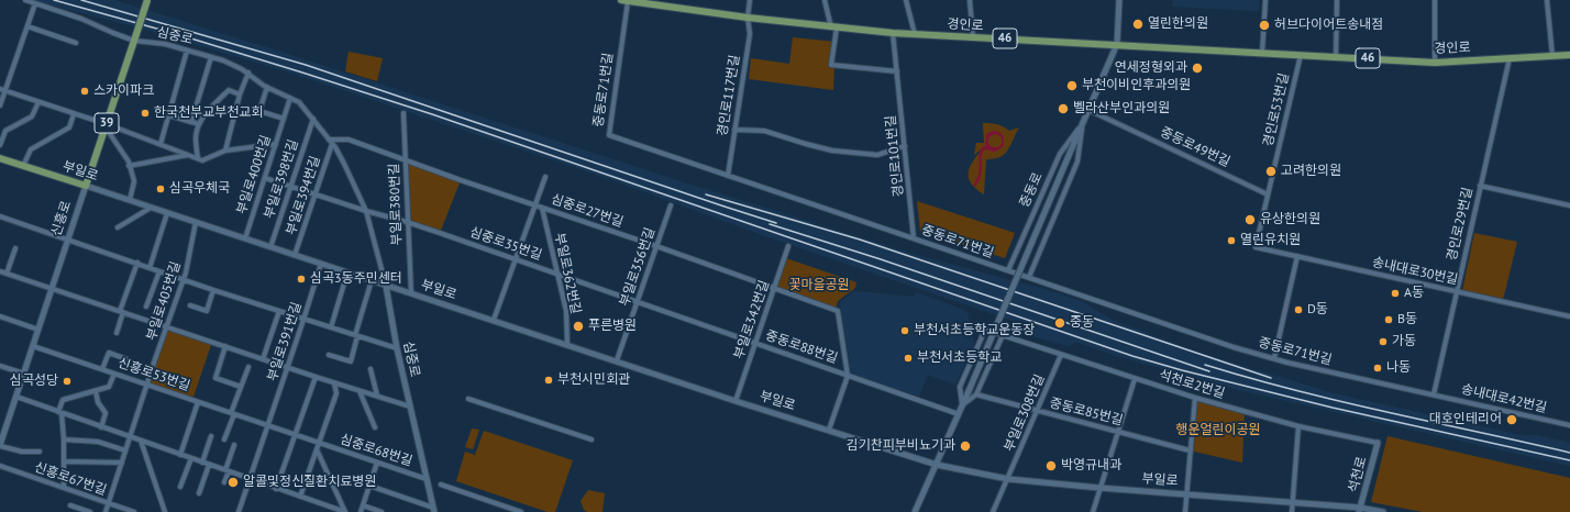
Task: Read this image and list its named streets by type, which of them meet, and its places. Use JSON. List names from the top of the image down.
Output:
{
  "streets": {
    "main road": [
      "경인로",
      "46",
      "39",
      "부일로",
      "신흥로"
    ],
    "street": [
      "심중로",
      "중동로71번길",
      "경인로117번길",
      "경인로53번길",
      "중동로49번길",
      "경인로101번길",
      "부일로400번길",
      "부일로398번길",
      "중동로",
      "부일로394번길",
      "부일로380번길",
      "심중로27번길",
      "경인로29번길",
      "심중로35번길",
      "부일로356번길",
      "송내대로30번길",
      "부일로362번길",
      "부일로405번길",
      "부일로342번길",
      "부일로391번길",
      "중동로88번길",
      "신흥로53번길",
      "석천로2번길",
      "송내대로42번길",
      "중동로85번길",
      "부일로308번길",
      "심중로68번길",
      "석천로",
      "신흥로67번길"
    ]
  },
  "crossings": [
    ["경인로", "중동로71번길"],
    ["경인로", "경인로117번길"],
    ["경인로", "경인로53번길"],
    ["경인로", "경인로101번길"],
    ["경인로", "중동로"],
    ["경인로", "경인로29번길"],
    ["심중로", "부일로"],
    ["심중로", "부일로400번길"],
    ["심중로", "부일로398번길"],
    ["심중로", "부일로394번길"],
    ["심중로", "심중로27번길"],
    ["심중로", "신흥로"],
    ["심중로", "심중로35번길"],
    ["심중로", "심중로68번길"],
    ["중동로71번길", "경인로117번길"],
    ["중동로71번길", "경인로101번길"],
    ["중동로71번길", "중동로"],
    ["중동로71번길", "경인로29번길"],
    ["중동로71번길", "송내대로42번길"],
    ["경인로53번길", "중동로49번길"],
    ["경인로53번길", "송내대로30번길"],
    ["중동로49번길", "중동로"],
    ["부일로", "부일로400번길"],
    ["부일로", "부일로398번길"],
    ["부일로", "부일로394번길"],
    ["부일로", "부일로380번길"],
    ["부일로", "신흥로"],
    ["부일로", "부일로356번길"],
    ["부일로", "부일로362번길"],
    ["부일로", "부일로405번길"],
    ["부일로", "부일로342번길"],
    ["부일로", "부일로391번길"],
    ["부일로", "부일로308번길"],
    ["부일로", "석천로"],
    ["중동로", "석천로2번길"],
    ["부일로394번길", "심중로27번길"],
    ["부일로380번길", "심중로27번길"],
    ["부일로380번길", "심중로35번길"],
    ["심중로27번길", "부일로356번길"],
    ["심중로27번길", "부일로362번길"],
    ["심중로27번길", "부일로342번길"],
    ["심중로27번길", "중동로88번길"],
    ["신흥로", "신흥로53번길"],
    ["경인로29번길", "송내대로30번길"],
    ["경인로29번길", "송내대로42번길"],
    ["심중로35번길", "부일로356번길"],
    ["심중로35번길", "부일로362번길"],
    ["심중로35번길", "중동로88번길"],
    ["부일로356번길", "중동로88번길"],
    ["부일로405번길", "신흥로53번길"],
    ["부일로405번길", "신흥로67번길"],
    ["부일로342번길", "중동로88번길"],
    ["부일로391번길", "신흥로53번길"],
    ["부일로391번길", "심중로68번길"],
    ["신흥로53번길", "심중로68번길"],
    ["석천로2번길", "부일로308번길"],
    ["석천로2번길", "석천로"],
    ["중동로85번길", "부일로308번길"]
  ],
  "parks": ["꽃마을공원", "행운얼린이공원"],
  "places": [
    "열린한의원",
    "허브다이어트송내점",
    "연세정형외과",
    "부천이비인후과의원",
    "스카이파크",
    "벨라산부인과의원",
    "한국천부교부천교회",
    "고려한의원",
    "심곡우체국",
    "유상한의원",
    "열린유치원",
    "심곡3동주민센터",
    "A동",
    "D동",
    "B동",
    "중동",
    "푸른병원",
    "부천서초등학교운동장",
    "가동",
    "부천서초등학교",
    "나동",
    "부천시민회관",
    "심곡성당",
    "대호인테리어",
    "김기찬피부비뇨기과",
    "박영규내과",
    "알콜및정신질환치료병원"
  ]
}
